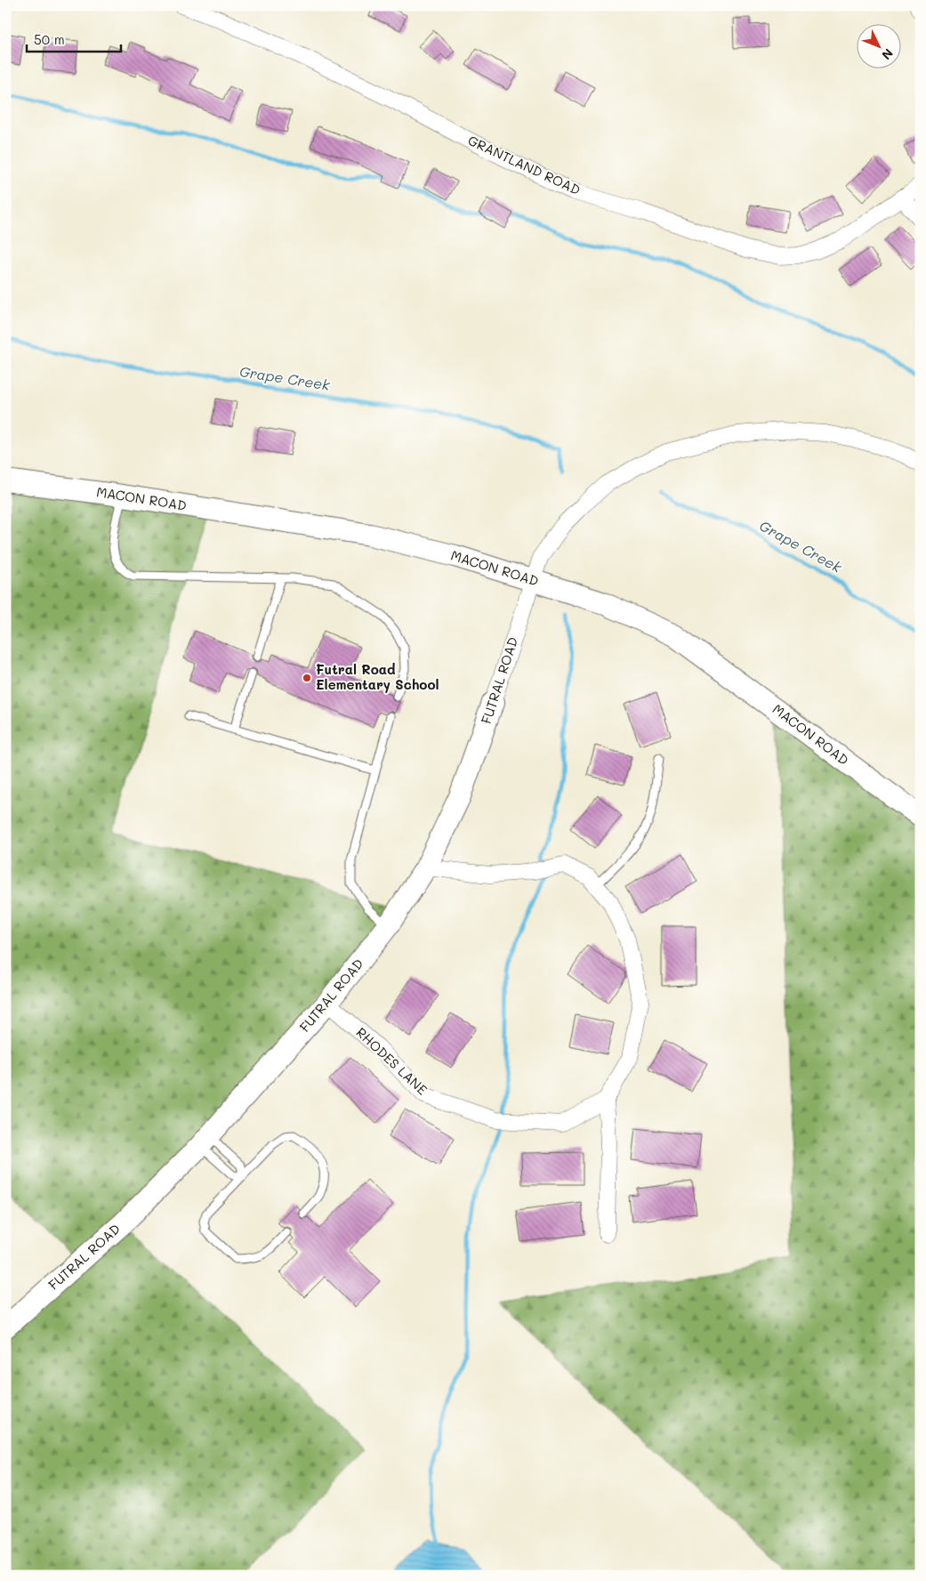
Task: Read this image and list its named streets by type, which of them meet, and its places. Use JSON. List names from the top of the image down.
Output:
{
  "streets": {
    "main road": ["MACON ROAD", "FUTRAL ROAD"],
    "street": ["GRANTLAND ROAD", "RHODES LANE"]
  },
  "crossings": [
    ["MACON ROAD", "FUTRAL ROAD"],
    ["FUTRAL ROAD", "RHODES LANE"]
  ],
  "water": ["Grape Creek"],
  "places": ["Futral Road Elementary School"],
  "scale_bar": "50 m",
  "north": "bottom right"
}
